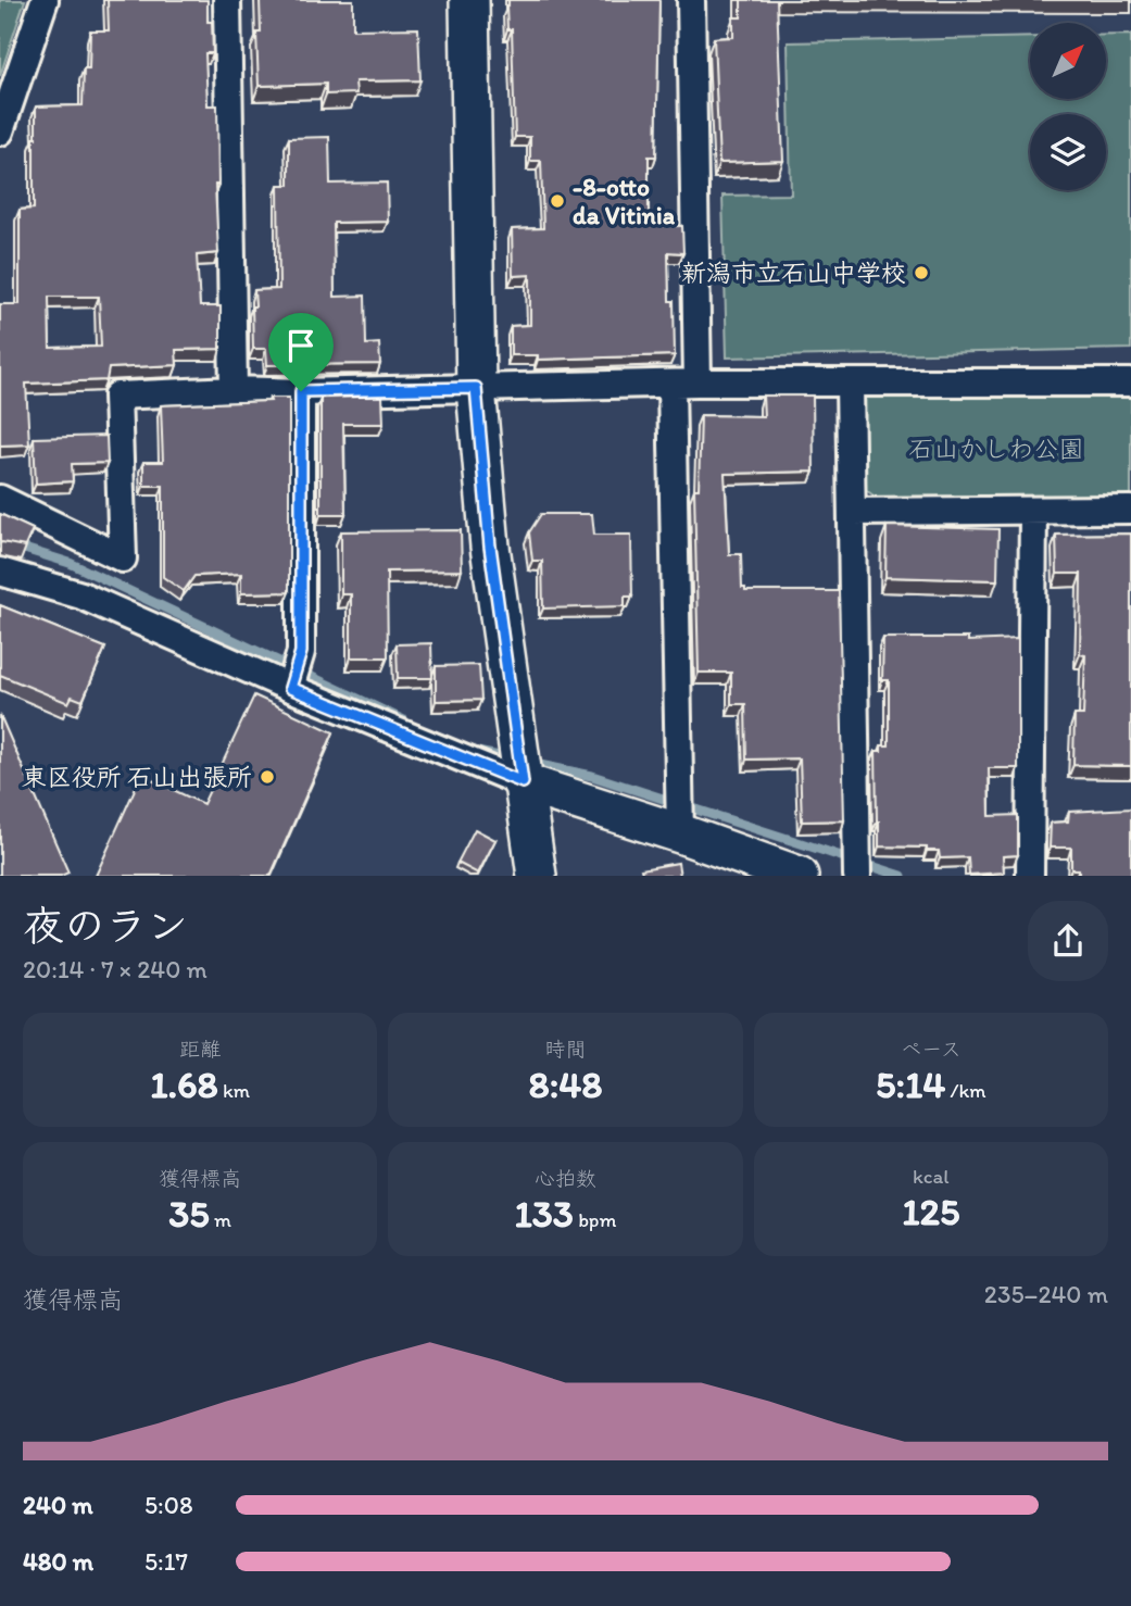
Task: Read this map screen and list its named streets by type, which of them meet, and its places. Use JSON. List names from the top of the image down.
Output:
{
  "parks": ["石山かしわ公園"],
  "places": ["-8-otto da Vitinia", "新潟市立石山中学校", "東区役所 石山出張所"],
  "north": "top right",
  "page": {
    "heading": ["夜のラン", "20:14 · 7 × 240 m"],
    "stats": [
      ["距離", "1.68 km"],
      ["時間", "8:48"],
      ["ペース", "5:14 /km"],
      ["獲得標高", "35 m"],
      ["心拍数", "133 bpm"],
      ["kcal", "125"]
    ],
    "chart": ["獲得標高", "235–240 m"],
    "list": [
      {
        "name": "240 m",
        "note": "5:08"
      },
      {
        "name": "480 m",
        "note": "5:17"
      }
    ]
  }
}
